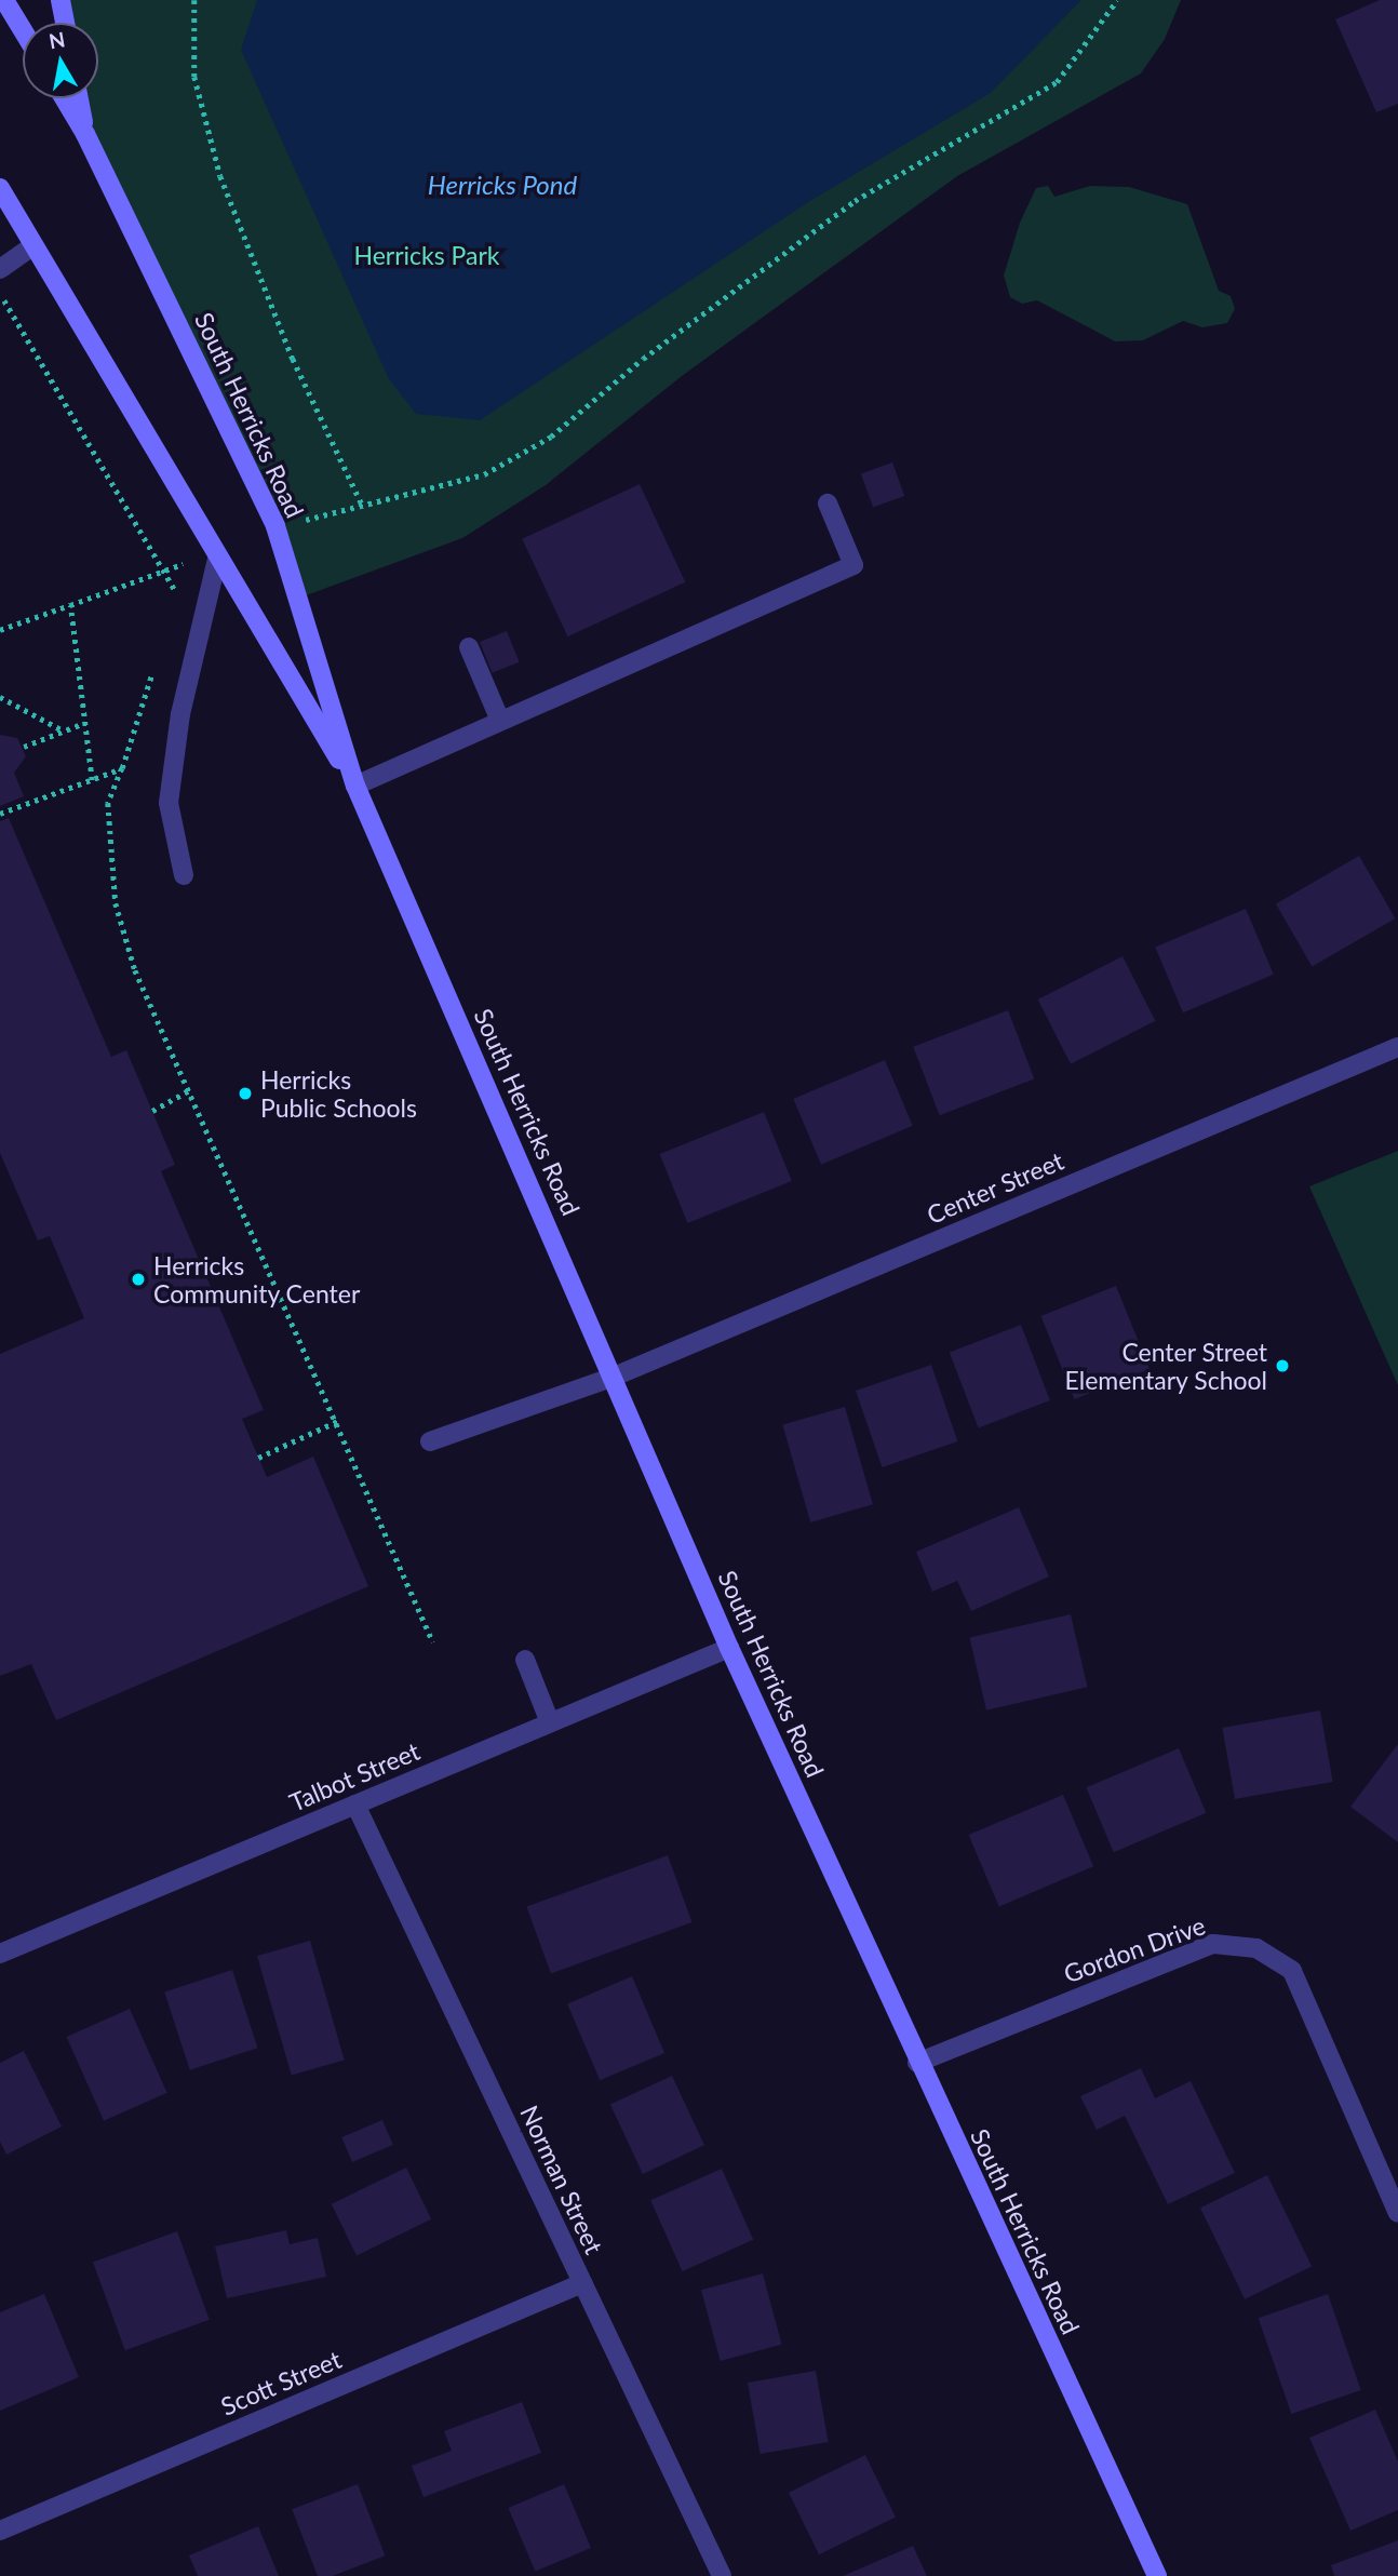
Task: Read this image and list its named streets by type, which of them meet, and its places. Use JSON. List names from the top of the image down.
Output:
{
  "streets": {
    "main road": ["South Herricks Road"],
    "street": [
      "Center Street",
      "Talbot Street",
      "Gordon Drive",
      "Norman Street",
      "Scott Street"
    ]
  },
  "crossings": [
    ["South Herricks Road", "Center Street"],
    ["South Herricks Road", "Talbot Street"],
    ["South Herricks Road", "Gordon Drive"],
    ["Talbot Street", "Norman Street"],
    ["Norman Street", "Scott Street"]
  ],
  "water": ["Herricks Pond"],
  "parks": ["Herricks Park"],
  "places": ["Herricks Public Schools", "Herricks Community Center", "Center Street Elementary School"],
  "north": "top"
}
